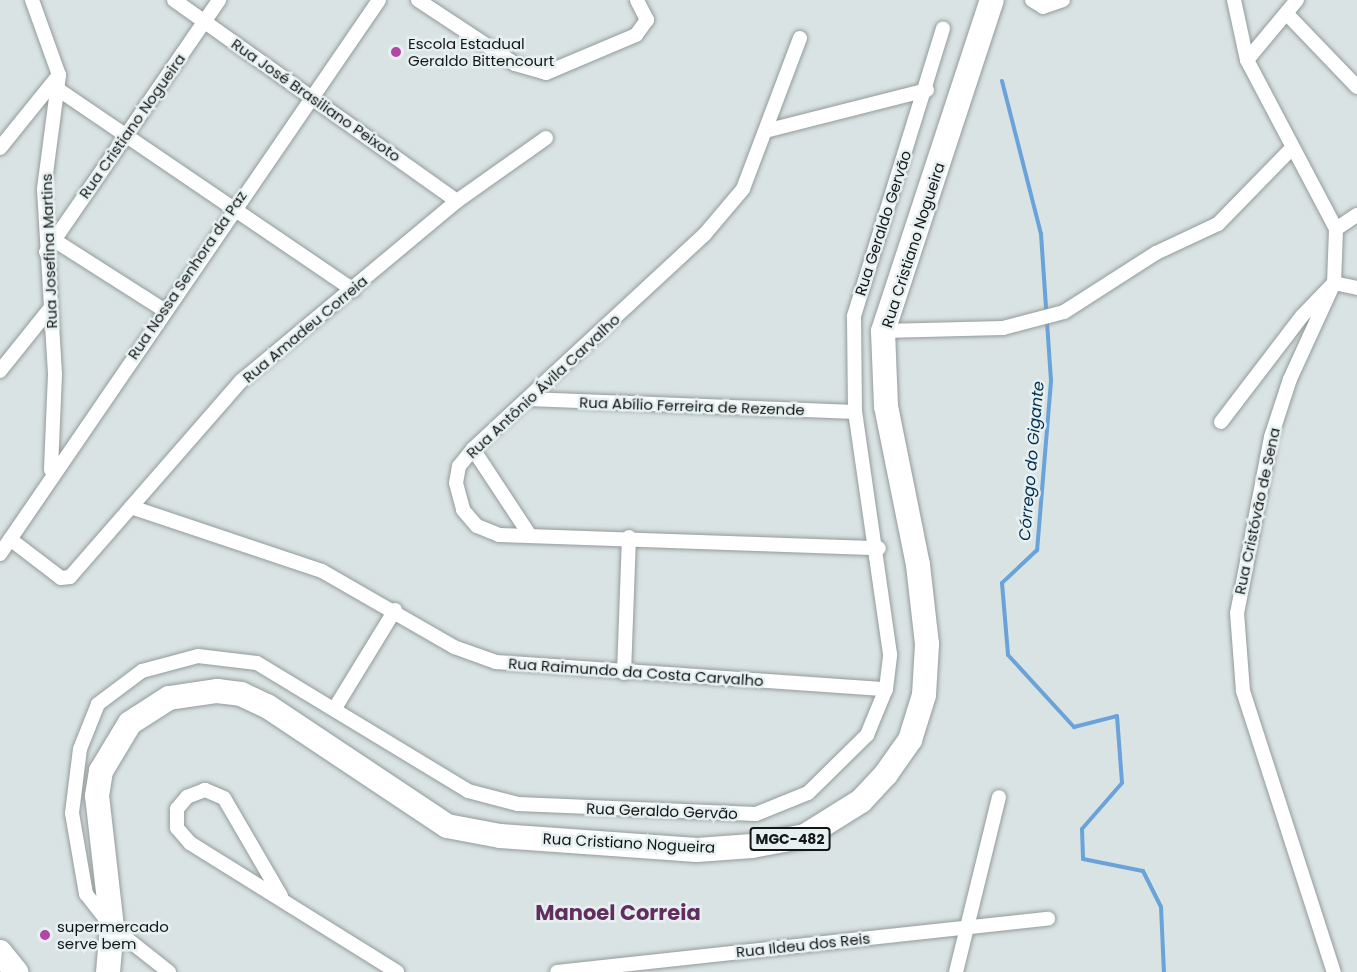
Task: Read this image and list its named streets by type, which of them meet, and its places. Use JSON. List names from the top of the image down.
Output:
{
  "streets": {
    "highway": ["Rua Cristiano Nogueira", "MGC-482"],
    "street": [
      "Rua José Brasiliano Peixoto",
      "Rua Geraldo Gervão",
      "Rua Josefina Martins",
      "Rua Nossa Senhora da Paz",
      "Rua Amadeu Correia",
      "Rua Antônio Ávila Carvalho",
      "Rua Abílio Ferreira de Rezende",
      "Rua Cristóvão de Sena",
      "Rua Raimundo da Costa Carvalho",
      "Rua Ildeu dos Reis"
    ]
  },
  "crossings": [
    ["Rua José Brasiliano Peixoto", "Rua Cristiano Nogueira"],
    ["Rua José Brasiliano Peixoto", "Rua Nossa Senhora da Paz"],
    ["Rua José Brasiliano Peixoto", "Rua Amadeu Correia"],
    ["Rua Cristiano Nogueira", "Rua Geraldo Gervão"],
    ["Rua Cristiano Nogueira", "Rua Josefina Martins"],
    ["Rua Cristiano Nogueira", "MGC-482"],
    ["Rua Geraldo Gervão", "Rua Antônio Ávila Carvalho"],
    ["Rua Geraldo Gervão", "Rua Abílio Ferreira de Rezende"],
    ["Rua Geraldo Gervão", "Rua Raimundo da Costa Carvalho"],
    ["Rua Geraldo Gervão", "MGC-482"],
    ["Rua Josefina Martins", "Rua Nossa Senhora da Paz"],
    ["Rua Nossa Senhora da Paz", "Rua Amadeu Correia"],
    ["Rua Amadeu Correia", "Rua Raimundo da Costa Carvalho"],
    ["Rua Antônio Ávila Carvalho", "Rua Abílio Ferreira de Rezende"]
  ],
  "districts": ["Manoel Correia"],
  "water": ["Córrego do Gigante"],
  "places": ["Escola Estadual Geraldo Bittencourt", "supermercado serve bem"]
}
